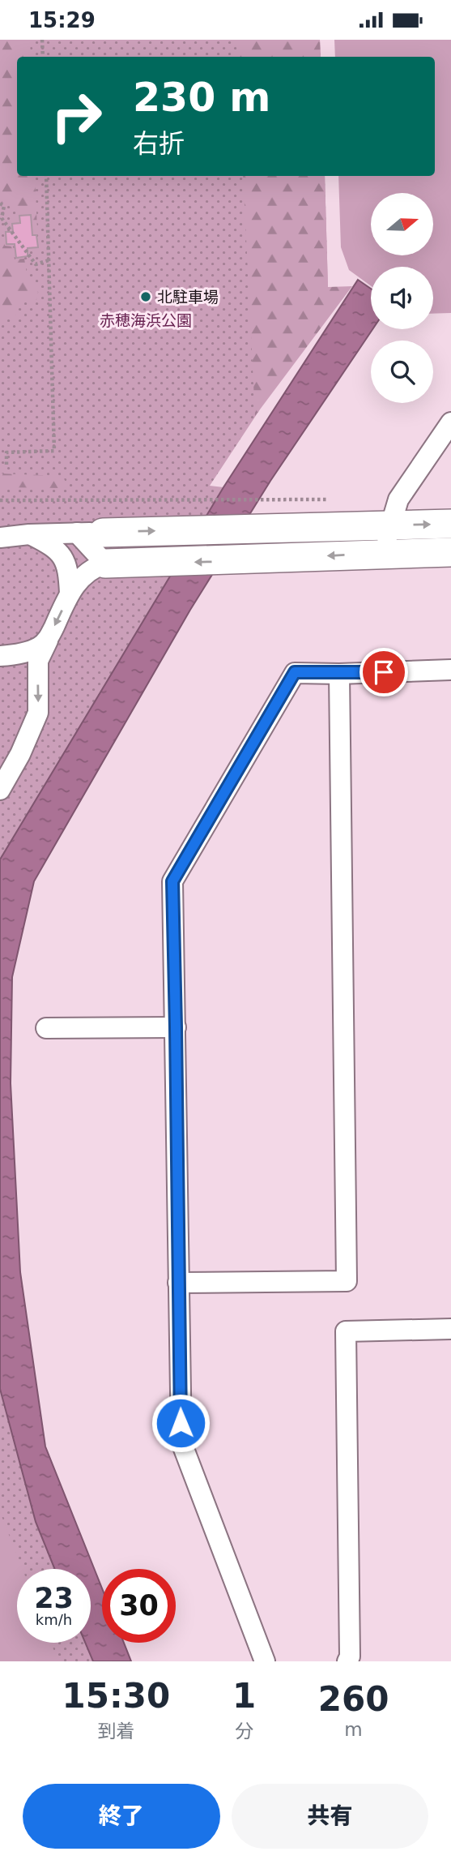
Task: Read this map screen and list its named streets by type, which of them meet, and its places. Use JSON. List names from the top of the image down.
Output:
{
  "parks": ["赤穂海浜公園"],
  "places": ["北駐車場"],
  "north": "right",
  "page": {
    "status": "15:29",
    "turn": ["230 m", "右折"],
    "speed": "23 km/h",
    "limit": "30",
    "eta": [
      "15:30",
      "到着",
      "1",
      "分",
      "260",
      "m"
    ],
    "buttons": ["終了", "共有"]
  }
}
